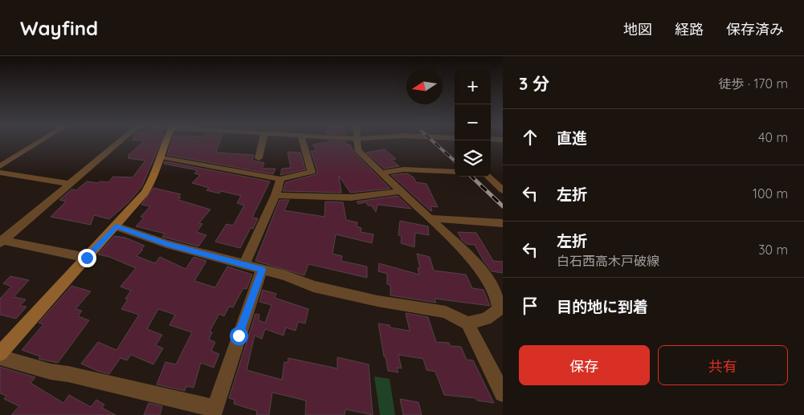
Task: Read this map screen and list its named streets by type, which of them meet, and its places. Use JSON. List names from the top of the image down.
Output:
{
  "north": "left",
  "page": {
    "header": "Wayfind",
    "nav": ["地図", "経路", "保存済み"],
    "heading": ["3 分", "徒歩 · 170 m"],
    "map_buttons": ["+", "−"],
    "list": [
      ["直進", "40 m"],
      ["左折", "100 m"],
      ["左折", "白石西高木戸破線", "30 m"],
      "目的地に到着"
    ],
    "buttons": ["保存", "共有"]
  }
}
